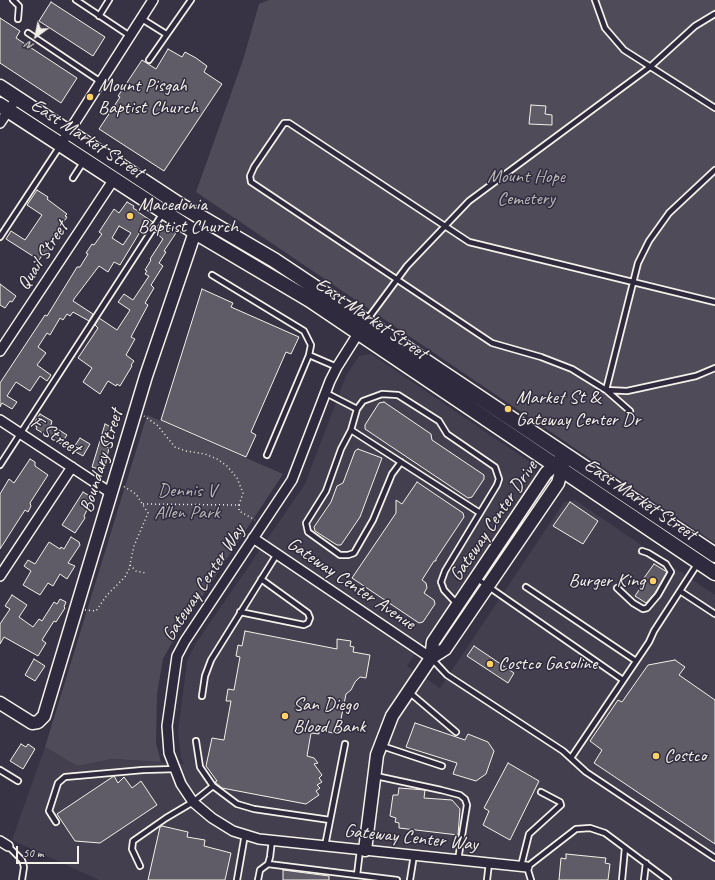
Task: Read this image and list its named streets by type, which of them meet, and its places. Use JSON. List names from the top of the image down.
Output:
{
  "streets": {
    "main road": ["East Market Street"],
    "street": [
      "Quail Street",
      "F Street",
      "Boundary Street",
      "Gateway Center Drive",
      "Gateway Center Way",
      "Gateway Center Avenue"
    ]
  },
  "crossings": [
    ["East Market Street", "Quail Street"],
    ["East Market Street", "Boundary Street"],
    ["East Market Street", "Gateway Center Drive"],
    ["East Market Street", "Gateway Center Way"],
    ["F Street", "Boundary Street"],
    ["Gateway Center Drive", "Gateway Center Way"],
    ["Gateway Center Drive", "Gateway Center Avenue"],
    ["Gateway Center Way", "Gateway Center Avenue"]
  ],
  "parks": ["Mount Hope Cemetery", "Dennis V Allen Park"],
  "places": [
    "Mount Pisgah Baptist Church",
    "Macedonia Baptist Church",
    "Market St & Gateway Center Dr",
    "Burger King",
    "Costco Gasoline",
    "San Diego Blood Bank",
    "Costco"
  ],
  "scale_bar": "50 m",
  "north": "bottom left"
}
